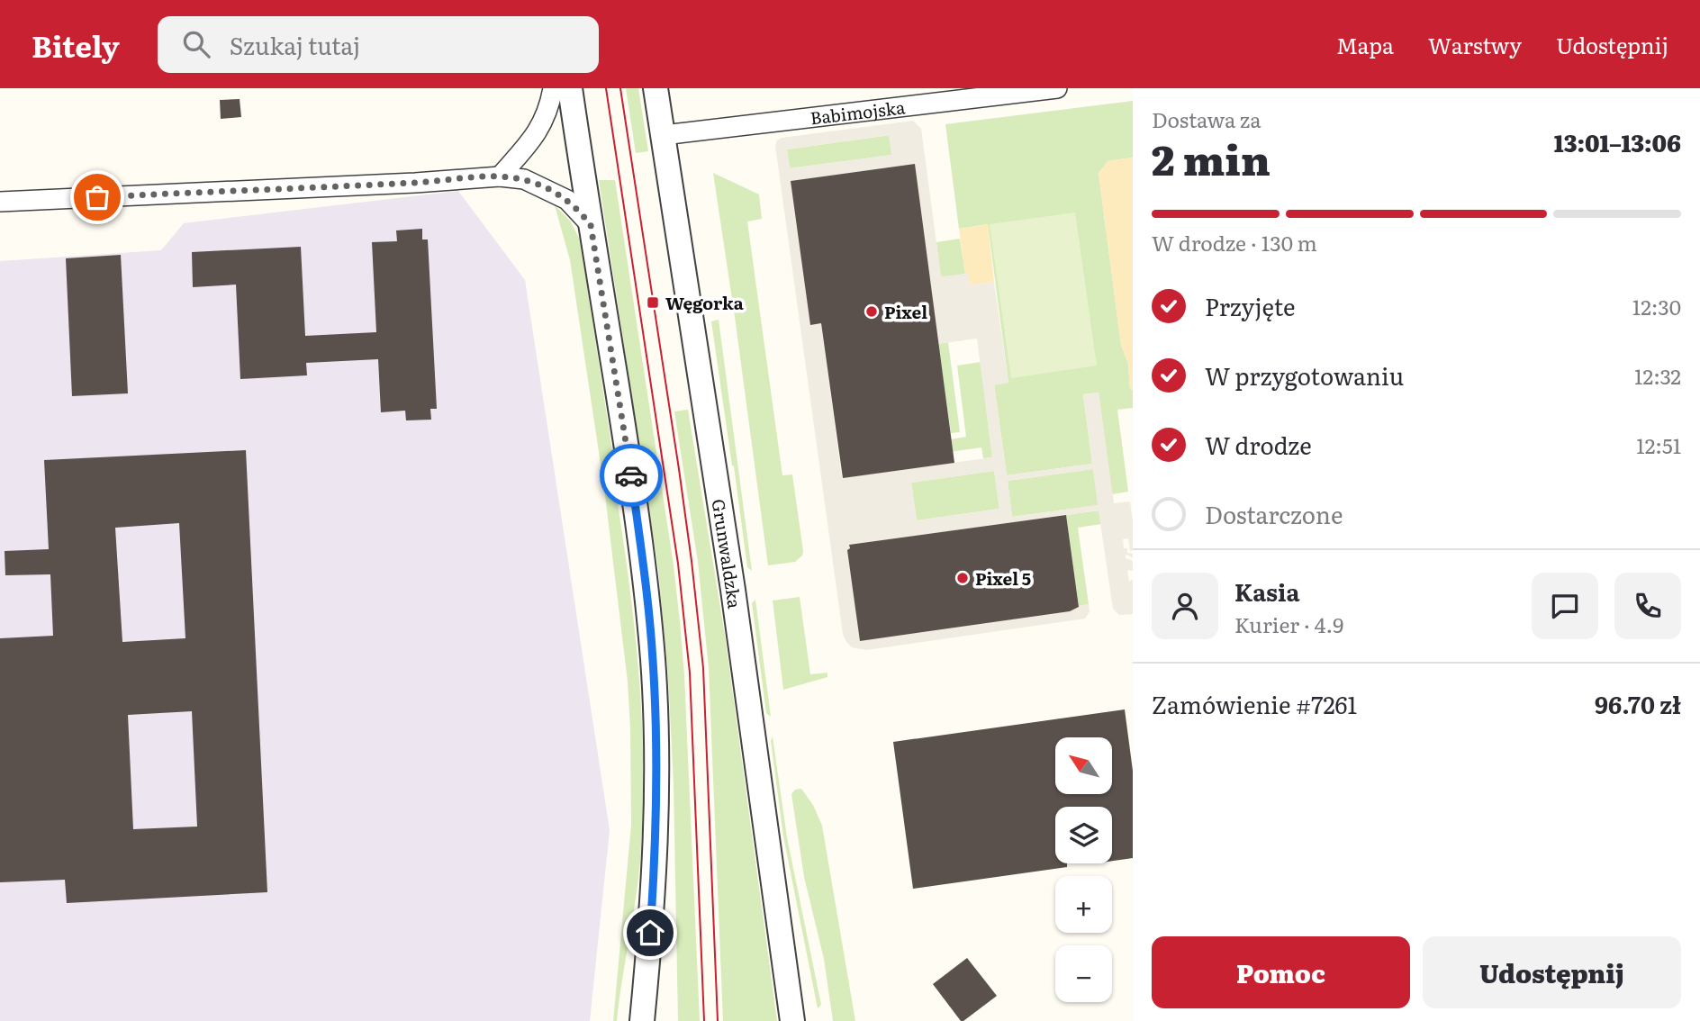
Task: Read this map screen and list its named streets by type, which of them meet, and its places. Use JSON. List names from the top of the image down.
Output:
{
  "streets": {
    "street": ["Babimojska", "Grunwaldzka"]
  },
  "crossings": [
    ["Babimojska", "Grunwaldzka"]
  ],
  "places": {
    "transit": ["Węgorka"],
    "other": ["Pixel", "Pixel 5"]
  },
  "north": "top left",
  "page": {
    "header": "Bitely",
    "search": "Szukaj tutaj",
    "nav": ["Mapa", "Warstwy", "Udostępnij"],
    "heading": ["2 min", "Dostawa za", "13:01–13:06"],
    "panel": [
      "Kasia",
      "Kurier · 4.9",
      "Zamówienie #7261",
      "96.70 zł"
    ],
    "bar": "W drodze · 130 m",
    "list": [
      ["Przyjęte", "12:30"],
      ["W przygotowaniu", "12:32"],
      ["W drodze", "12:51"],
      "Dostarczone"
    ],
    "map_buttons": ["+", "−"],
    "buttons": ["Pomoc", "Udostępnij"]
  }
}
